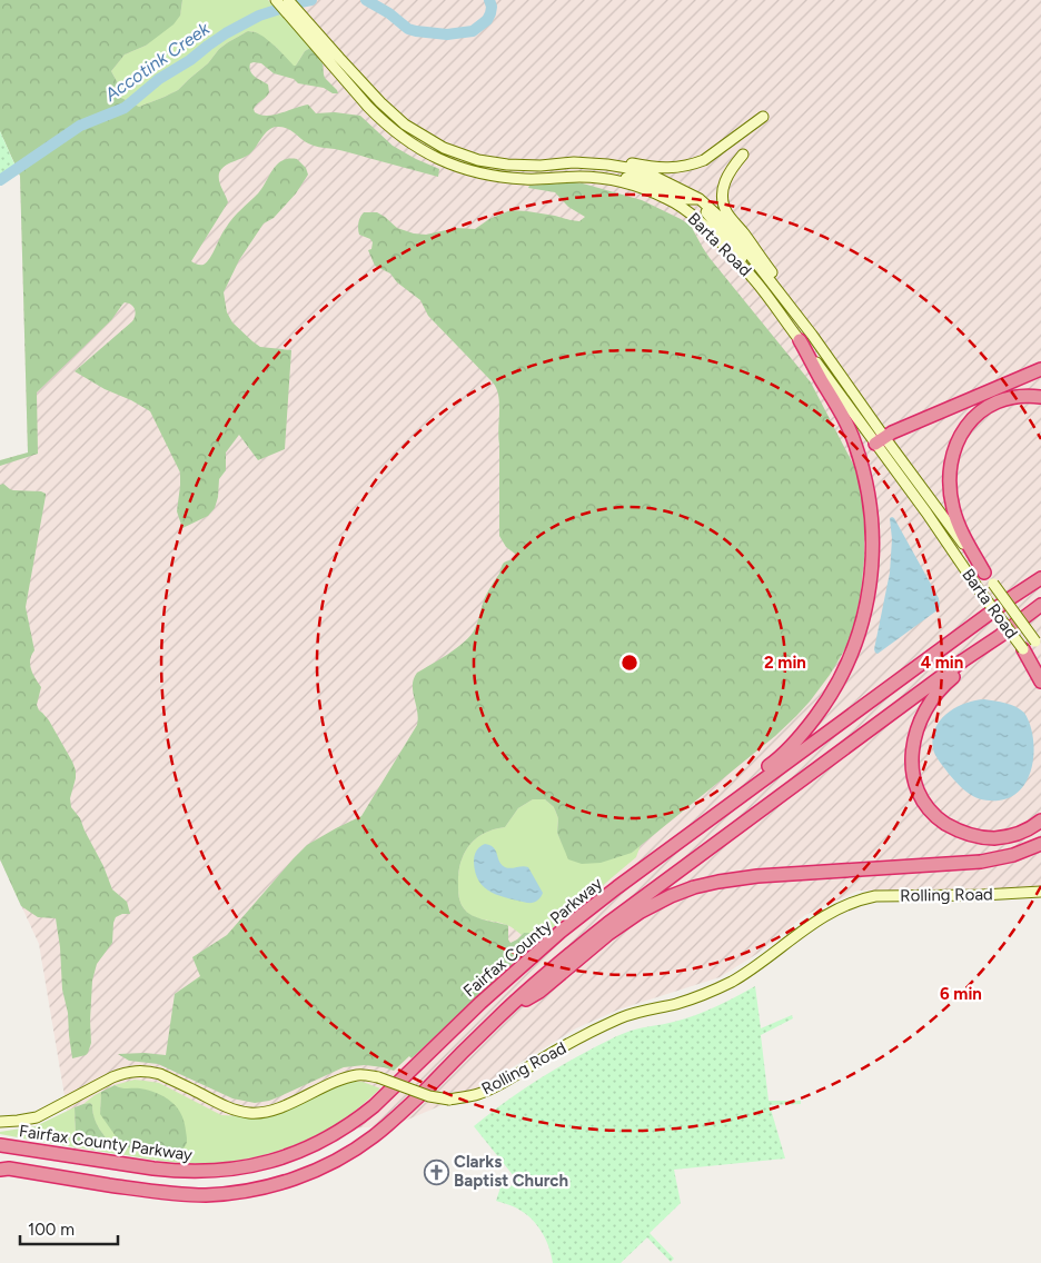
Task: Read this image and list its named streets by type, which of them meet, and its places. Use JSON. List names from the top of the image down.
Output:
{
  "streets": {
    "highway": ["Fairfax County Parkway"],
    "street": ["Barta Road", "Rolling Road"]
  },
  "water": ["Accotink Creek"],
  "places": {
    "church": ["Clarks Baptist Church"]
  },
  "scale_bar": "100 m",
  "rings": ["2 min", "4 min", "6 min"]
}
